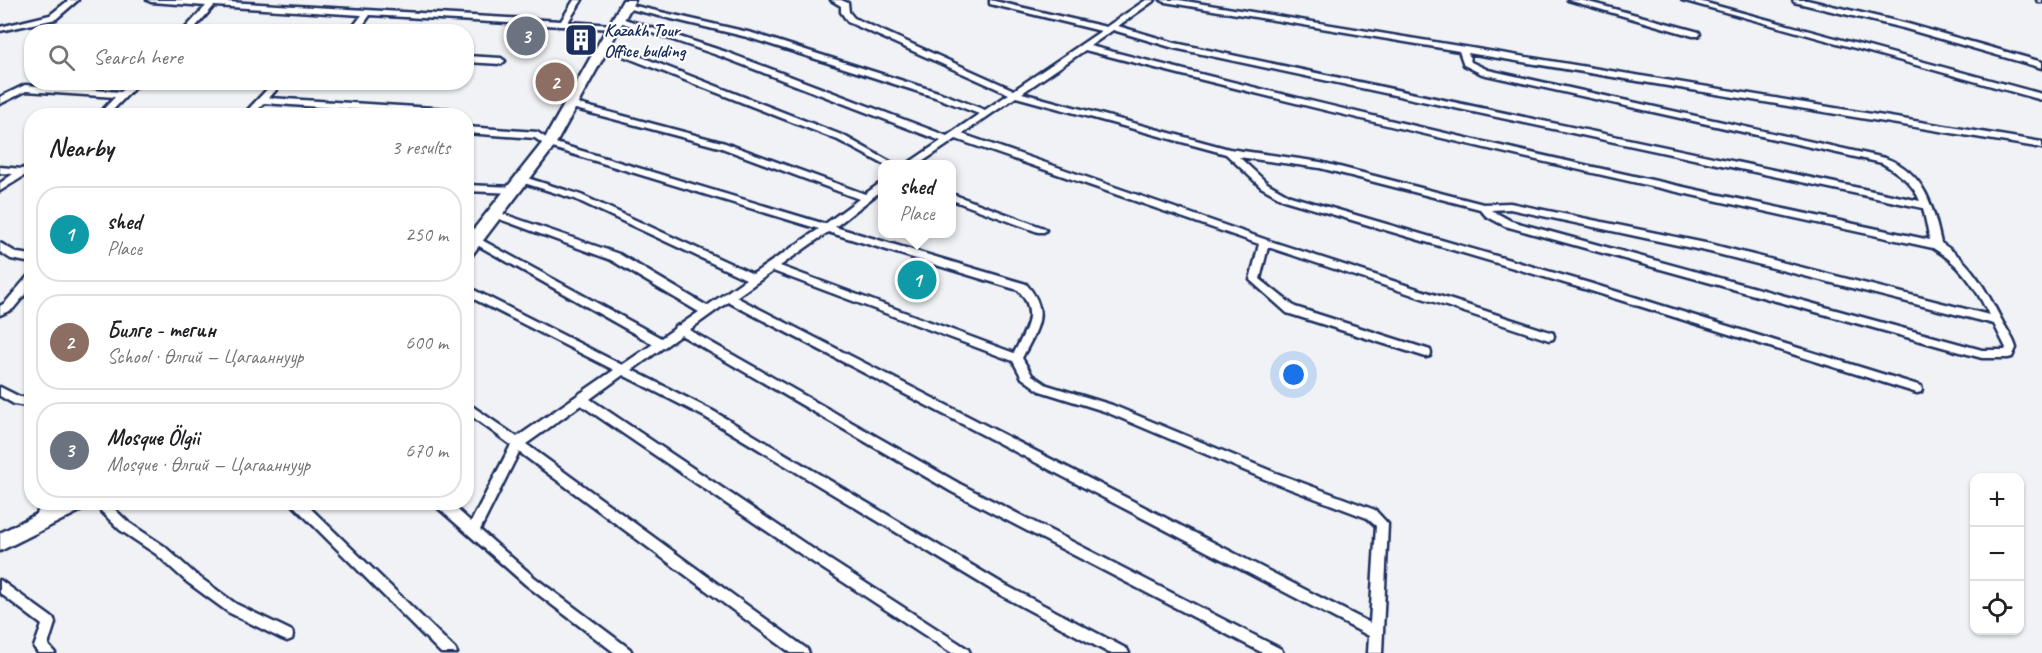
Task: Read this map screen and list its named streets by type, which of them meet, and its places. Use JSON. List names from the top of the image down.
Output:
{
  "places": {
    "building": ["Kazakh Tour Office bulding"]
  },
  "page": {
    "pins": ["3", "2", "1"],
    "search": "Search here",
    "heading": ["Nearby", "3 results"],
    "popup": ["shed", "Place"],
    "list": [
      {
        "mark": "1",
        "name": "shed",
        "note": "Place",
        "value": "250 m"
      },
      {
        "mark": "2",
        "name": "Билге - тегин",
        "note": "School · Өлгий — Цагааннуур",
        "value": "600 m"
      },
      {
        "mark": "3",
        "name": "Mosque Ölgii",
        "note": "Mosque · Өлгий — Цагааннуур",
        "value": "670 m"
      }
    ],
    "map_buttons": ["+", "−"]
  }
}
